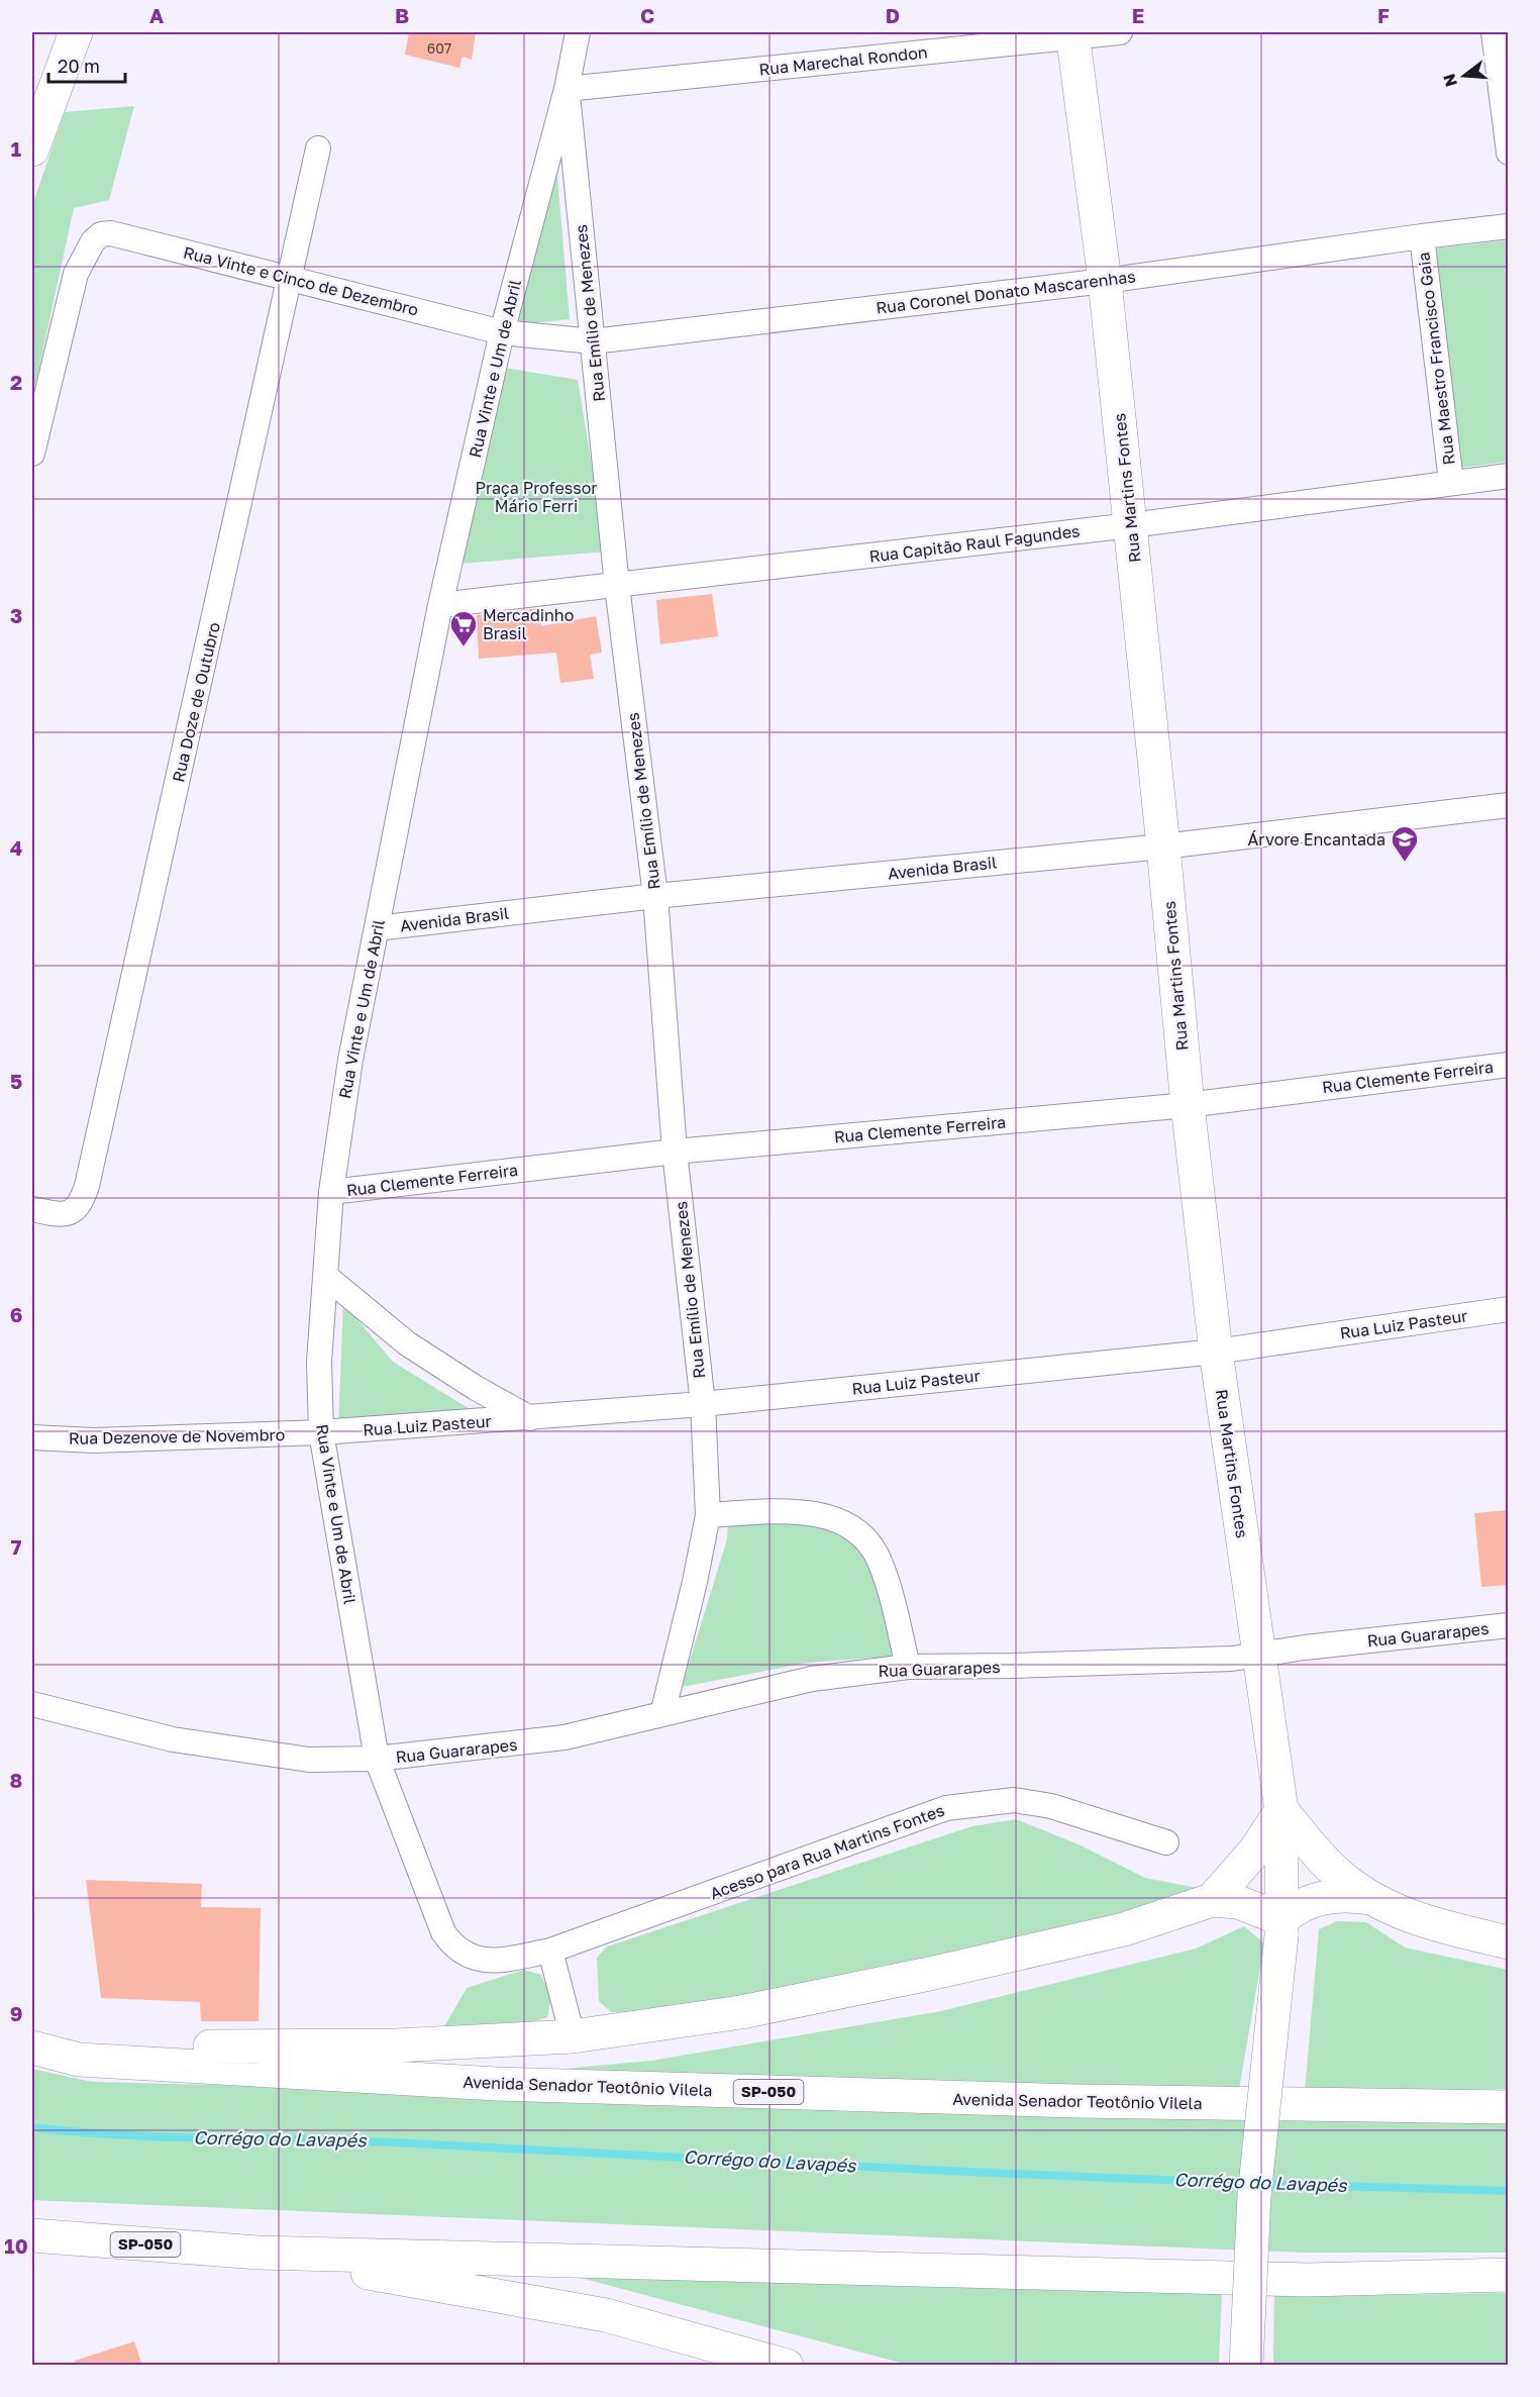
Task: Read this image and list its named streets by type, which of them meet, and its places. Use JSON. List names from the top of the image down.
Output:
{
  "streets": {
    "main road": ["Rua Martins Fontes", "Avenida Senador Teotônio Vilela", "SP-050"],
    "street": [
      "Rua Marechal Rondon",
      "Rua Vinte e Cinco de Dezembro",
      "Rua Coronel Donato Mascarenhas",
      "Rua Emílio de Menezes",
      "Rua Maestro Francisco Gaia",
      "Rua Vinte e Um de Abril",
      "Rua Capitão Raul Fagundes",
      "Rua Doze de Outubro",
      "Avenida Brasil",
      "Rua Clemente Ferreira",
      "Rua Luiz Pasteur",
      "Rua Dezenove de Novembro",
      "Rua Guararapes",
      "Acesso para Rua Martins Fontes"
    ]
  },
  "crossings": [
    ["Rua Marechal Rondon", "Rua Emílio de Menezes"],
    ["Rua Marechal Rondon", "Rua Vinte e Um de Abril"],
    ["Rua Marechal Rondon", "Rua Martins Fontes"],
    ["Rua Vinte e Cinco de Dezembro", "Rua Coronel Donato Mascarenhas"],
    ["Rua Vinte e Cinco de Dezembro", "Rua Vinte e Um de Abril"],
    ["Rua Vinte e Cinco de Dezembro", "Rua Doze de Outubro"],
    ["Rua Coronel Donato Mascarenhas", "Rua Emílio de Menezes"],
    ["Rua Coronel Donato Mascarenhas", "Rua Maestro Francisco Gaia"],
    ["Rua Coronel Donato Mascarenhas", "Rua Vinte e Um de Abril"],
    ["Rua Coronel Donato Mascarenhas", "Rua Martins Fontes"],
    ["Rua Emílio de Menezes", "Rua Vinte e Um de Abril"],
    ["Rua Emílio de Menezes", "Rua Capitão Raul Fagundes"],
    ["Rua Emílio de Menezes", "Avenida Brasil"],
    ["Rua Emílio de Menezes", "Rua Clemente Ferreira"],
    ["Rua Emílio de Menezes", "Rua Luiz Pasteur"],
    ["Rua Emílio de Menezes", "Rua Guararapes"],
    ["Rua Maestro Francisco Gaia", "Rua Capitão Raul Fagundes"],
    ["Rua Vinte e Um de Abril", "Rua Capitão Raul Fagundes"],
    ["Rua Vinte e Um de Abril", "Avenida Brasil"],
    ["Rua Vinte e Um de Abril", "Rua Clemente Ferreira"],
    ["Rua Vinte e Um de Abril", "Rua Luiz Pasteur"],
    ["Rua Vinte e Um de Abril", "Rua Dezenove de Novembro"],
    ["Rua Vinte e Um de Abril", "Rua Guararapes"],
    ["Rua Vinte e Um de Abril", "Acesso para Rua Martins Fontes"],
    ["Rua Martins Fontes", "Rua Capitão Raul Fagundes"],
    ["Rua Martins Fontes", "Avenida Brasil"],
    ["Rua Martins Fontes", "Rua Clemente Ferreira"],
    ["Rua Martins Fontes", "Rua Luiz Pasteur"],
    ["Rua Martins Fontes", "Rua Guararapes"],
    ["Rua Luiz Pasteur", "Rua Dezenove de Novembro"]
  ],
  "water": ["Corrégo do Lavapés"],
  "parks": ["Praça Professor Mário Ferri"],
  "places": {
    "supermarket": ["Mercadinho Brasil"],
    "school or university": ["Árvore Encantada"]
  },
  "house_numbers": ["607"],
  "scale_bar": "20 m",
  "north": "left",
  "grid": {
    "columns": [
      "A",
      "B",
      "C",
      "D",
      "E",
      "F"
    ],
    "rows": [
      "1",
      "2",
      "3",
      "4",
      "5",
      "6",
      "7",
      "8",
      "9",
      "10"
    ]
  }
}
